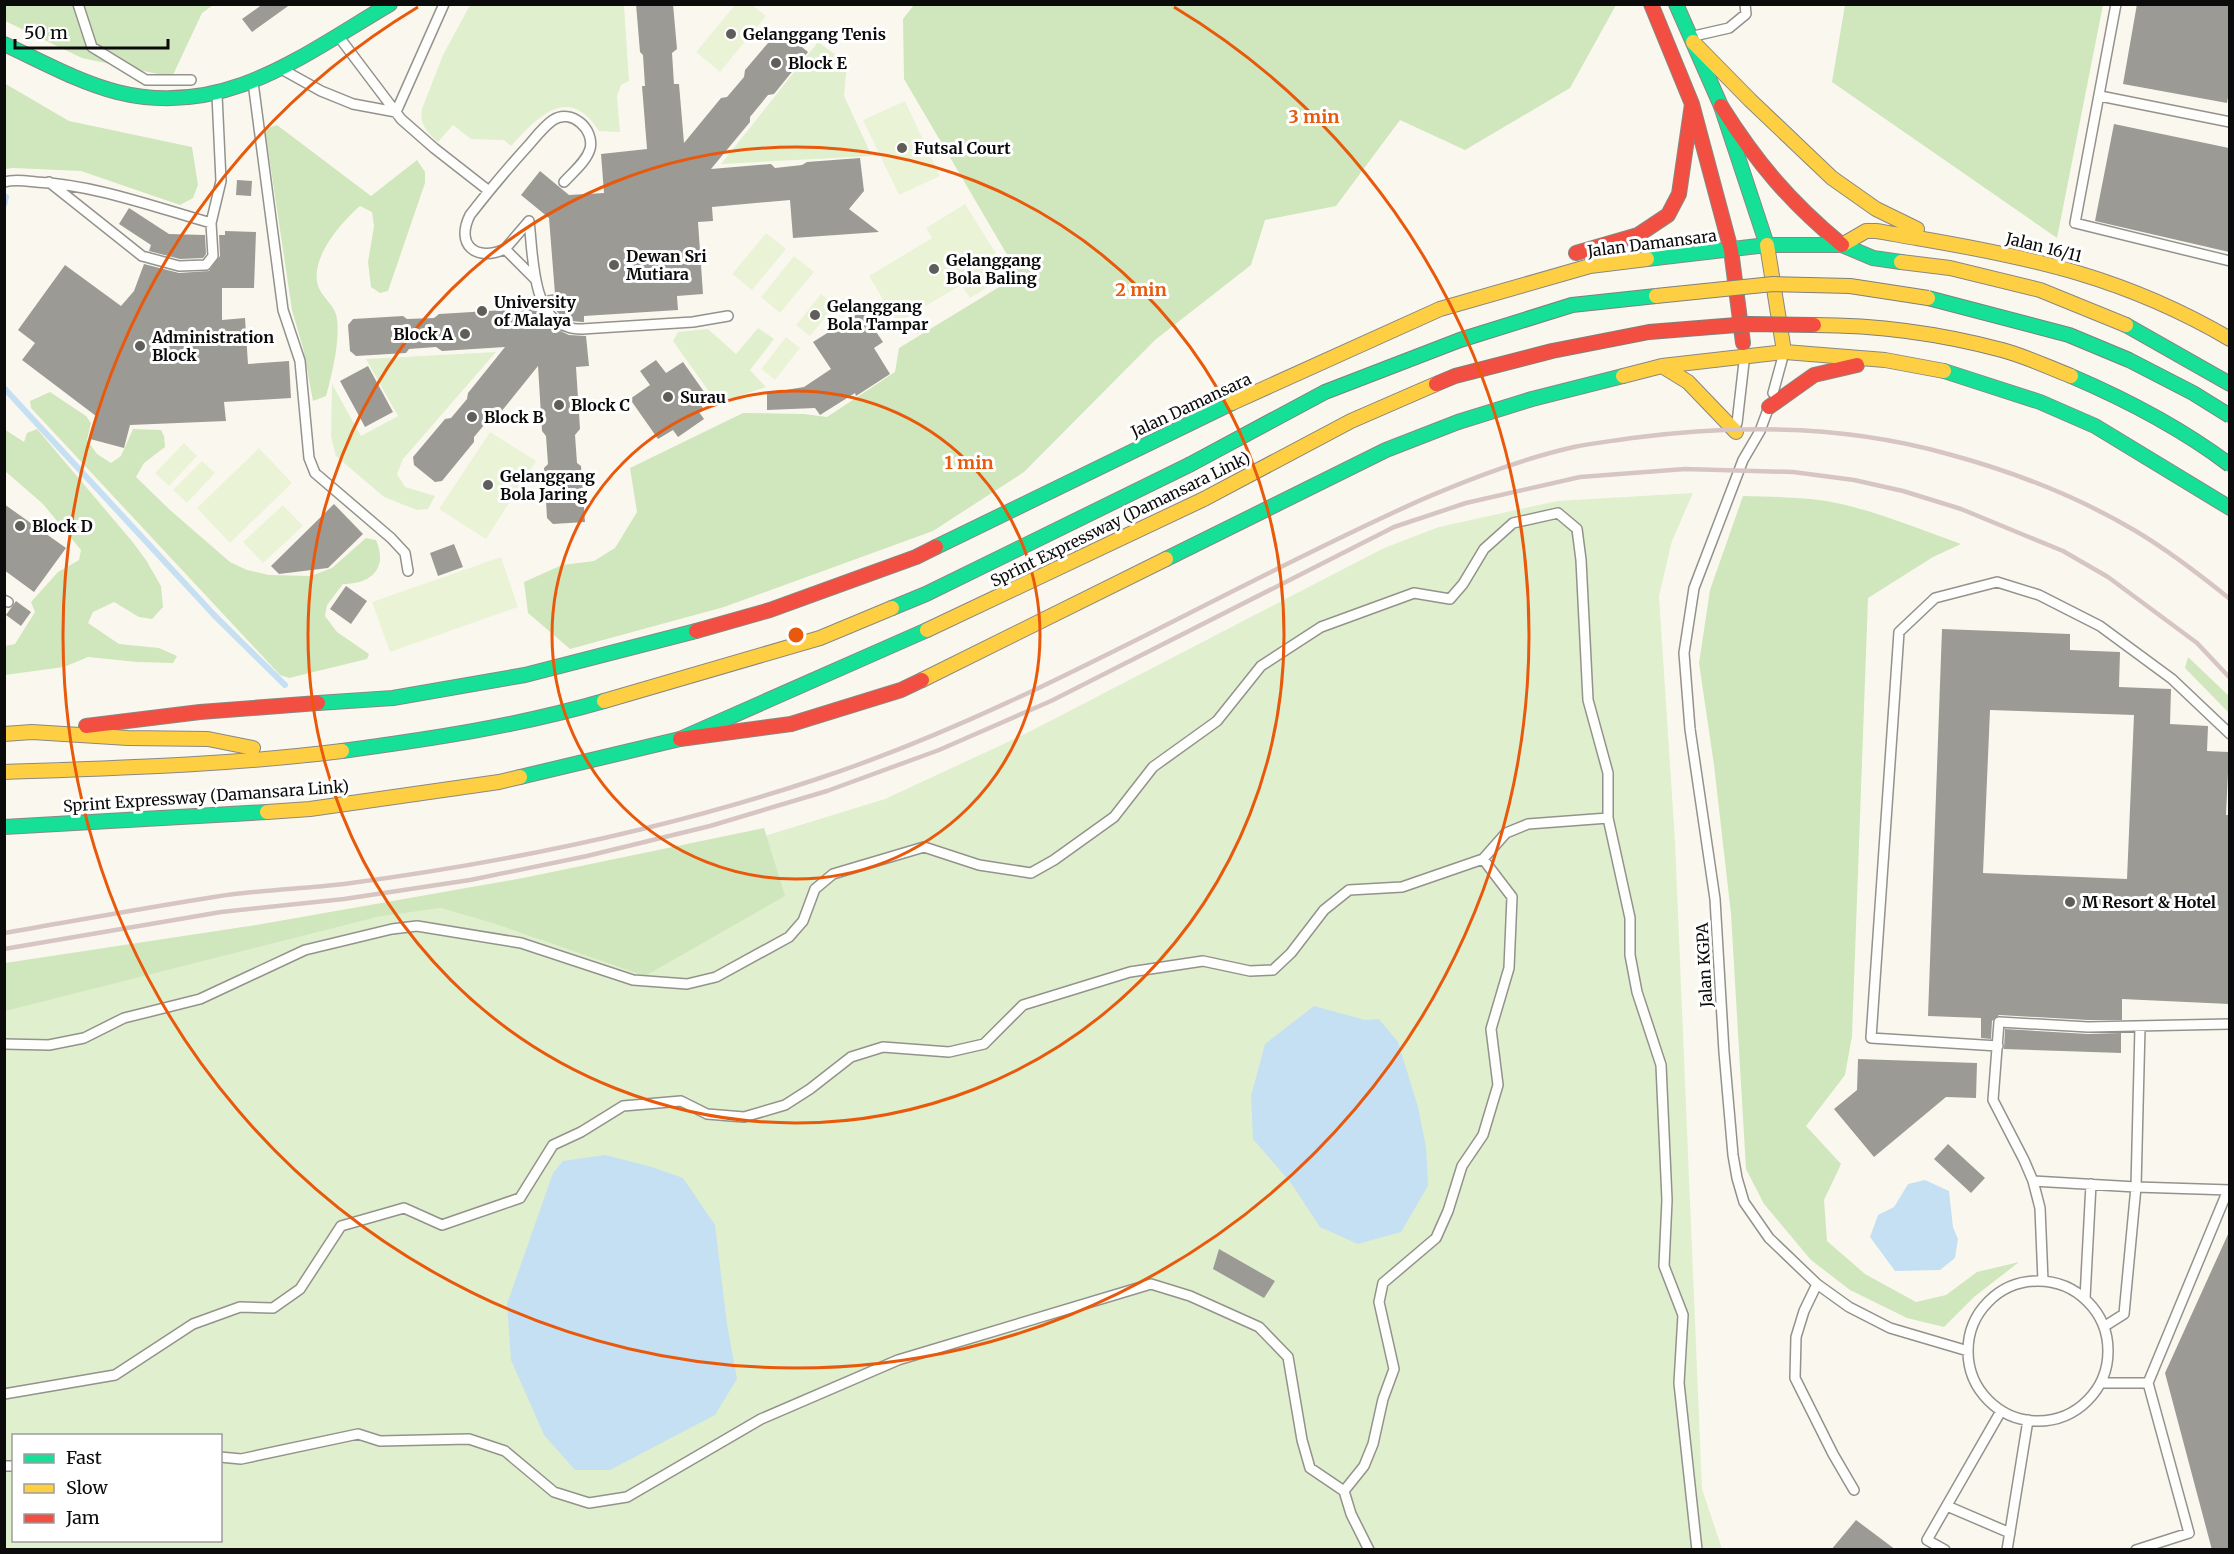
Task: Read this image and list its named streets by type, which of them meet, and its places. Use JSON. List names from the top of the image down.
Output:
{
  "streets": {
    "main road": ["Jalan Damansara", "Jalan 16/11", "Sprint Expressway (Damansara Link)"],
    "lane": ["Jalan KGPA"]
  },
  "crossings": [
    ["Jalan Damansara", "Jalan 16/11"]
  ],
  "places": [
    "Gelanggang Tenis",
    "Block E",
    "Futsal Court",
    "Dewan Sri Mutiara",
    "Gelanggang Bola Baling",
    "University of Malaya",
    "Gelanggang Bola Tampar",
    "Block A",
    "Administration Block",
    "Surau",
    "Block C",
    "Block B",
    "Gelanggang Bola Jaring",
    "Block D",
    "M Resort & Hotel"
  ],
  "legend": ["Fast", "Slow", "Jam"],
  "scale_bar": "50 m",
  "rings": ["3 min", "2 min", "1 min"]
}
